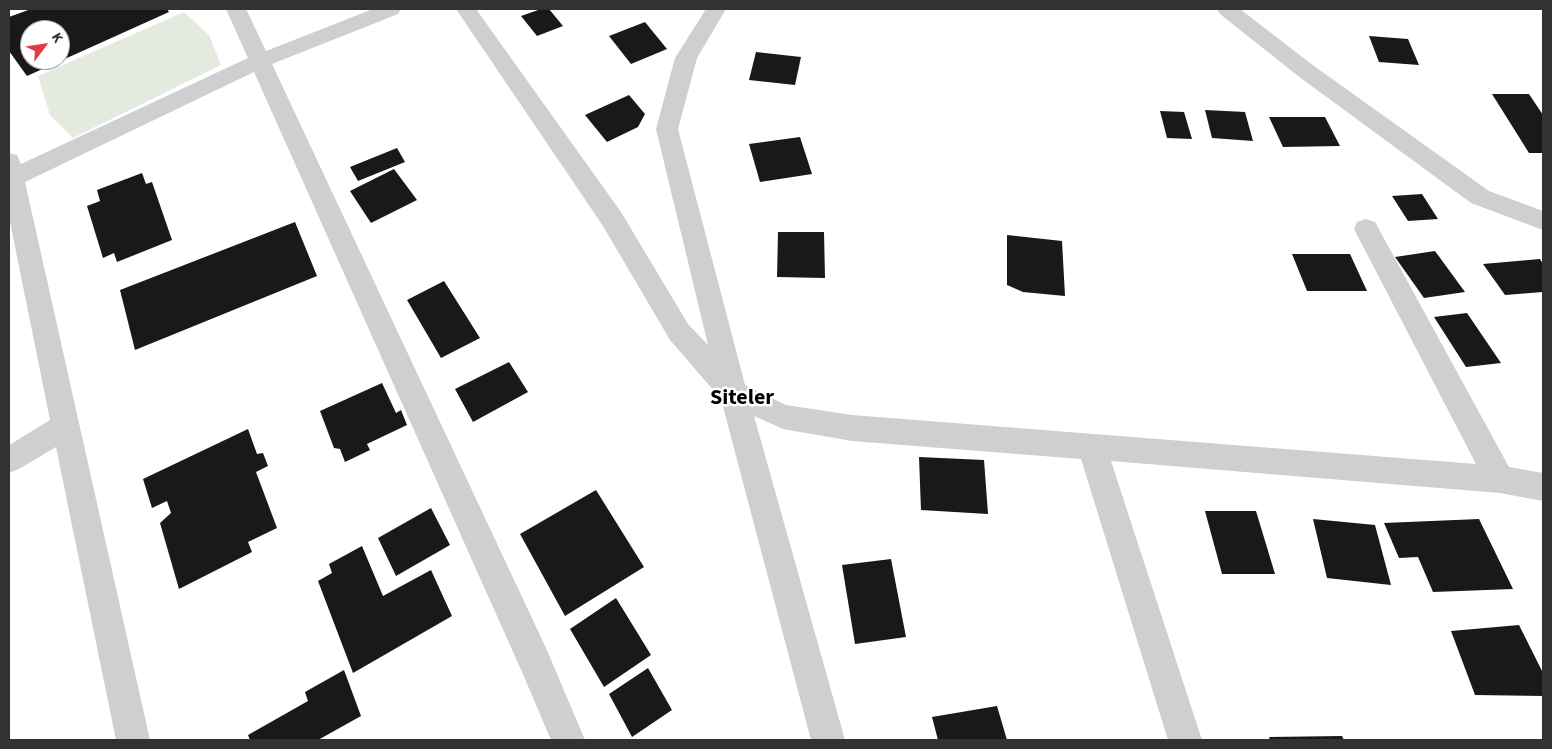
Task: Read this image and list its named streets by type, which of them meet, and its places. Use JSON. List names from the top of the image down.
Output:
{
  "districts": ["Siteler"],
  "north": "top right"
}
